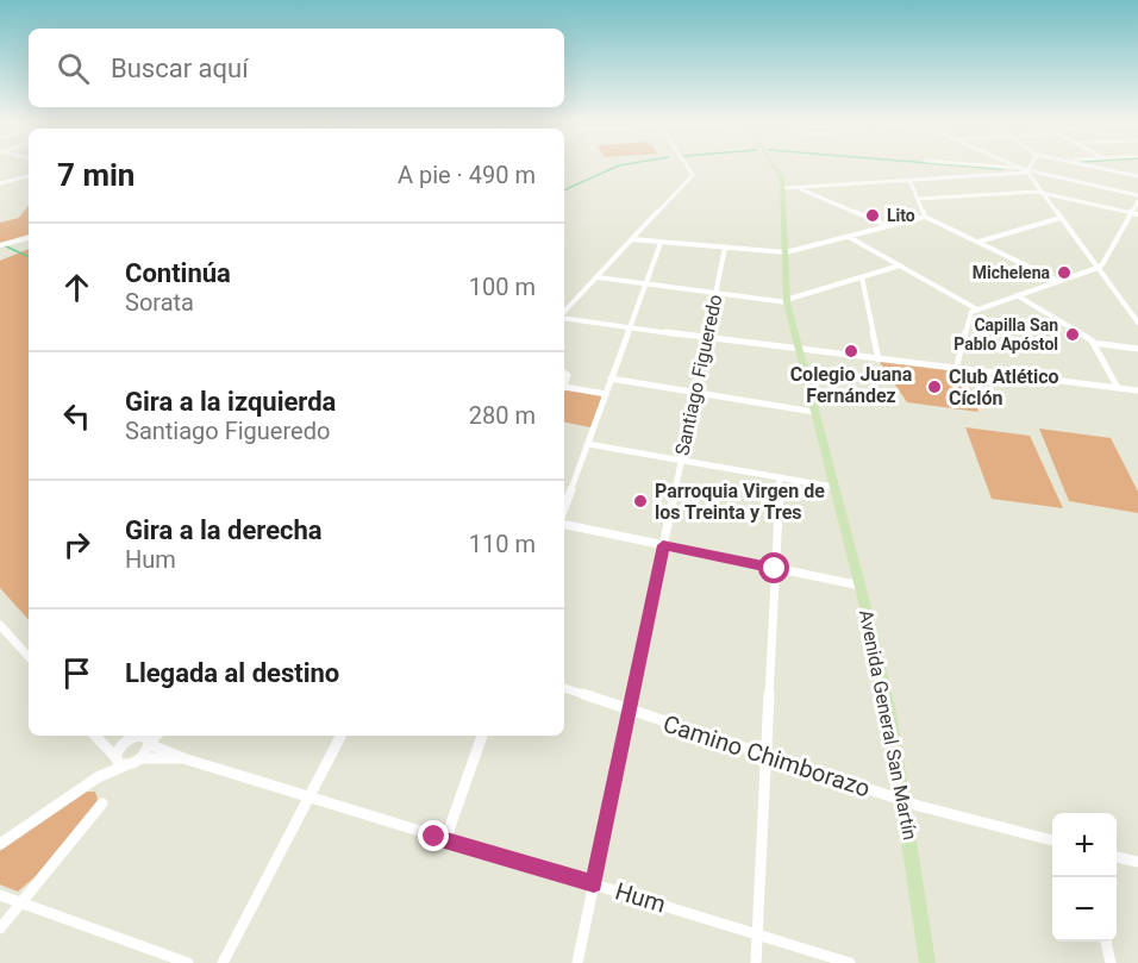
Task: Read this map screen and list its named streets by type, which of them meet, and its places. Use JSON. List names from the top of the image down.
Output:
{
  "streets": {
    "main road": ["Avenida General San Martín"],
    "street": ["Santiago Figueredo", "Camino Chimborazo", "Hum"]
  },
  "crossings": [
    ["Santiago Figueredo", "Camino Chimborazo"],
    ["Santiago Figueredo", "Hum"],
    ["Avenida General San Martín", "Camino Chimborazo"]
  ],
  "places": [
    "Lito",
    "Michelena",
    "Capilla San Pablo Apóstol",
    "Colegio Juana Fernández",
    "Club Atlético Cíclón",
    "Parroquia Virgen de los Treinta y Tres"
  ],
  "page": {
    "search": "Buscar aquí",
    "heading": ["7 min", "A pie · 490 m"],
    "list": [
      ["Continúa", "Sorata", "100 m"],
      ["Gira a la izquierda", "Santiago Figueredo", "280 m"],
      ["Gira a la derecha", "Hum", "110 m"],
      "Llegada al destino"
    ],
    "map_buttons": ["+", "−"]
  }
}
